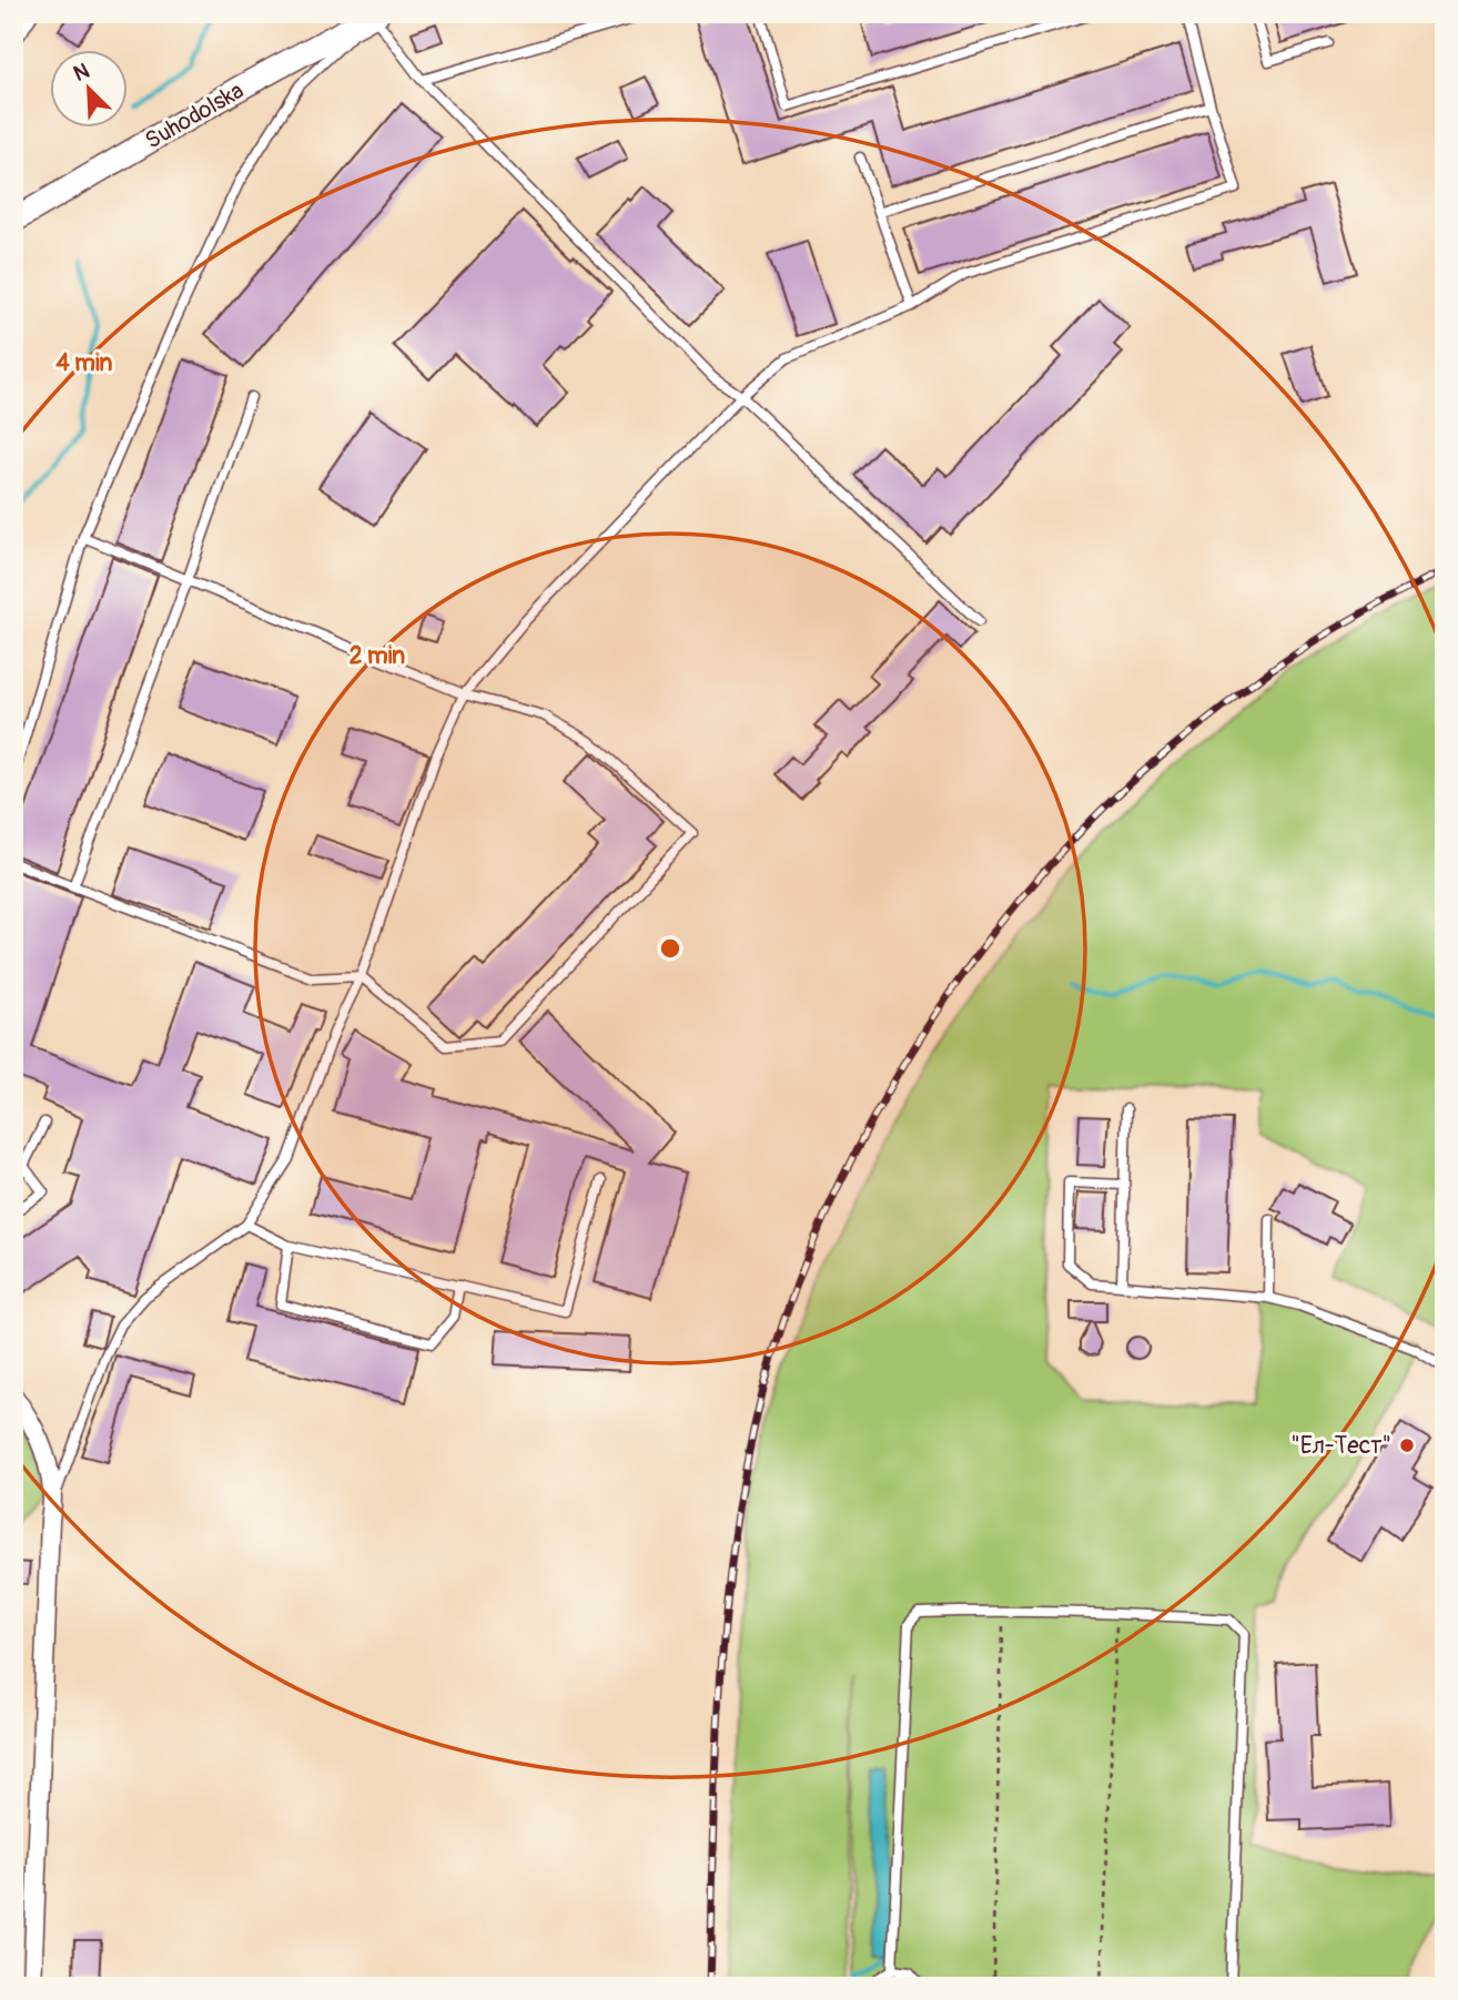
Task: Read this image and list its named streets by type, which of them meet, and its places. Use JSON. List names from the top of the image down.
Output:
{
  "streets": {
    "street": ["Suhodolska"]
  },
  "places": ["\"Ел-Тест\""],
  "north": "top left",
  "rings": ["4 min", "2 min"]
}
